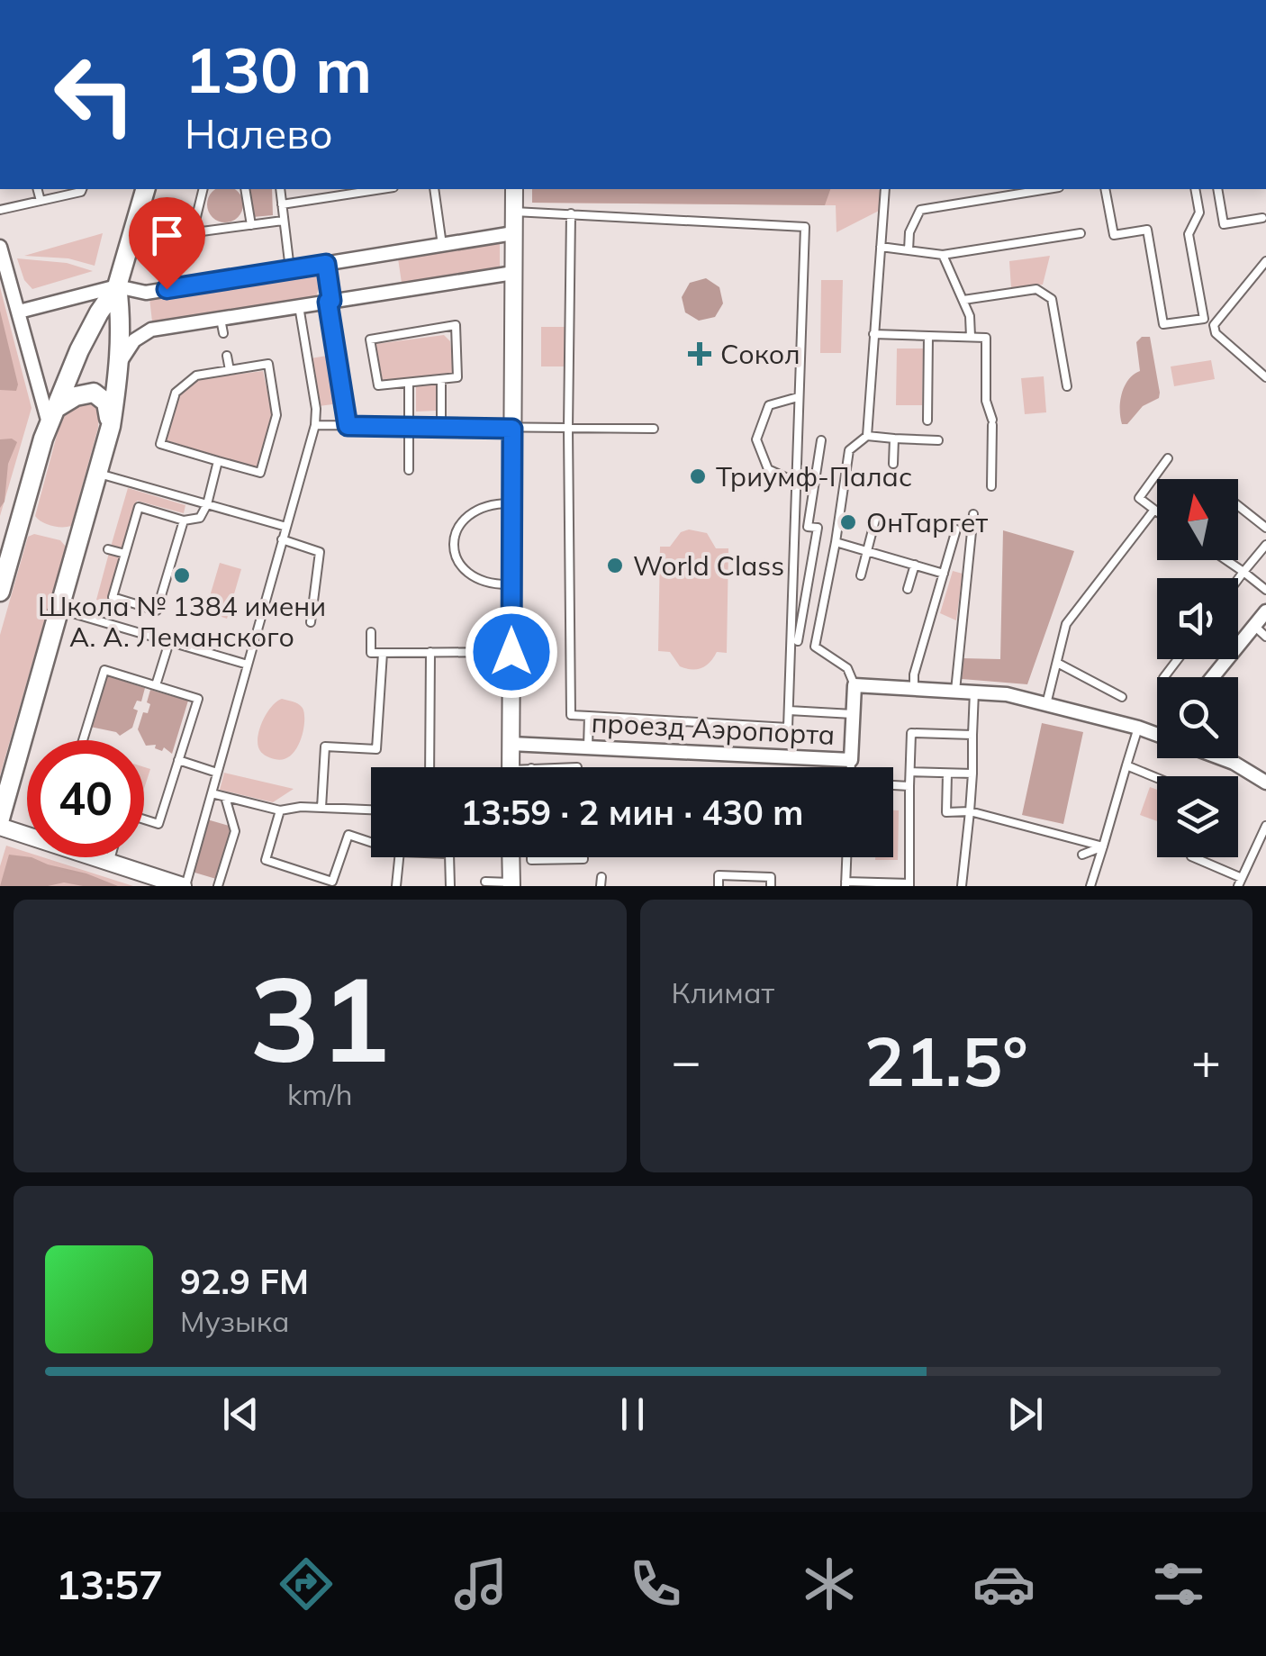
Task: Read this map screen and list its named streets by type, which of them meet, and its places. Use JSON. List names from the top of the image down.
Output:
{
  "streets": {
    "street": ["проезд Аэропорта"]
  },
  "places": {
    "health": ["Сокол"],
    "other": [
      "Триумф-Палас",
      "ОнТаргет",
      "World Class",
      "Школа № 1384 имени А. А. Леманского"
    ]
  },
  "north": "top",
  "page": {
    "turn": ["130 m", "Налево"],
    "limit": "40",
    "trip": "13:59 · 2 мин · 430 m",
    "tile": [
      ["31", "km/h"],
      "Климат"
    ],
    "heat": ["−", "21.5°", "+"],
    "song": ["92.9 FM", "Музыка"],
    "tabs": "13:57"
  }
}
